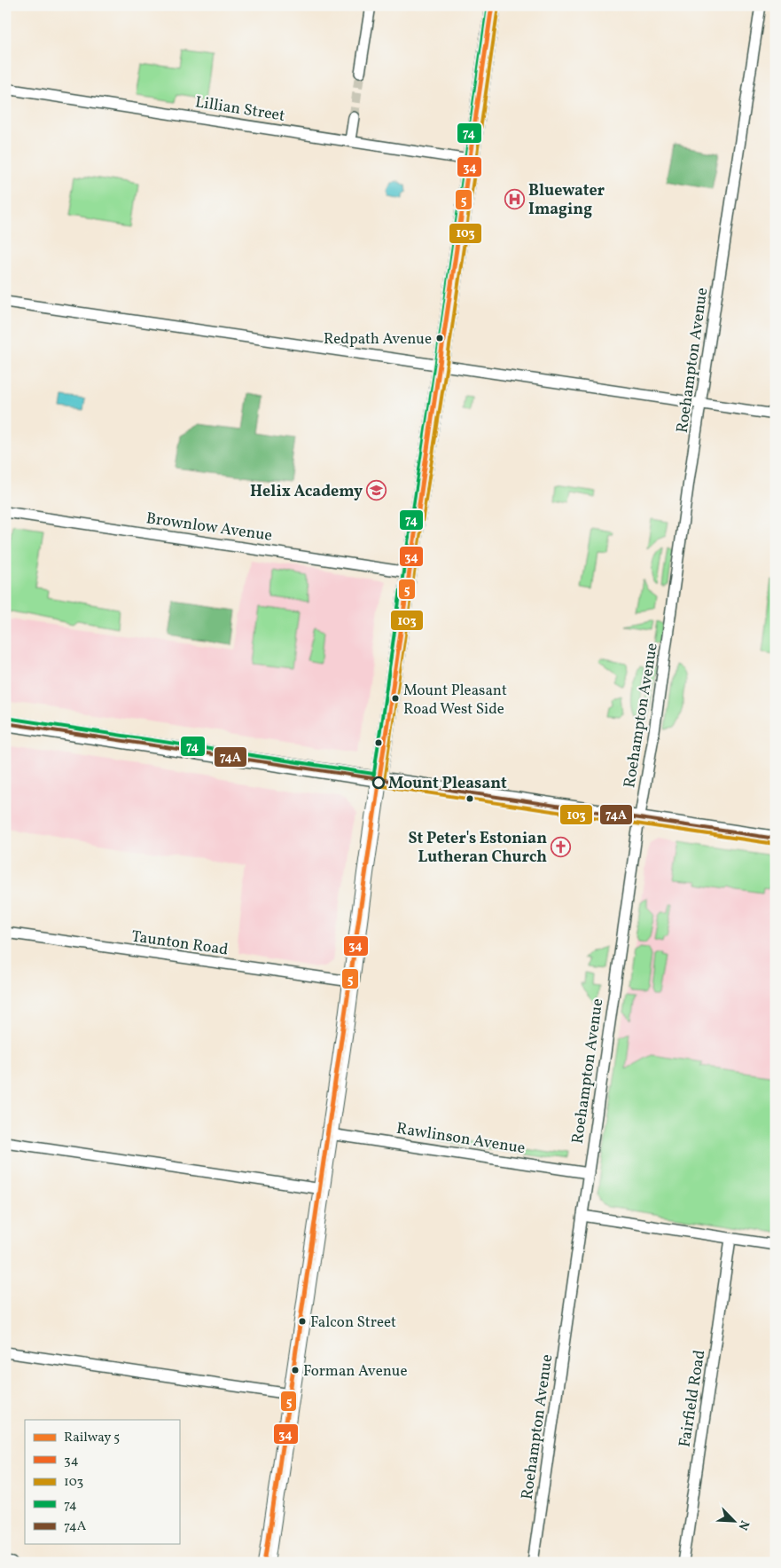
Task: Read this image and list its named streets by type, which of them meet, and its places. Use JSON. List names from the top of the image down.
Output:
{
  "streets": {
    "street": [
      "Lillian Street",
      "Roehampton Avenue",
      "Brownlow Avenue",
      "Taunton Road",
      "Rawlinson Avenue",
      "Fairfield Road"
    ]
  },
  "crossings": [
    ["Roehampton Avenue", "Rawlinson Avenue"]
  ],
  "places": {
    "hospital": ["Bluewater Imaging"],
    "other": [
      "Redpath Avenue",
      "Mount Pleasant Road West Side",
      "Mount Pleasant",
      "Falcon Street",
      "Forman Avenue"
    ],
    "school or university": ["Helix Academy"],
    "church": ["St Peter's Estonian Lutheran Church"]
  },
  "lines": [
    "rail line 5",
    "transit line 34",
    "transit line 74",
    "transit line 103",
    "transit line 74A"
  ],
  "legend": [
    "Railway 5",
    "34",
    "103",
    "74",
    "74A"
  ],
  "north": "bottom right"
}
